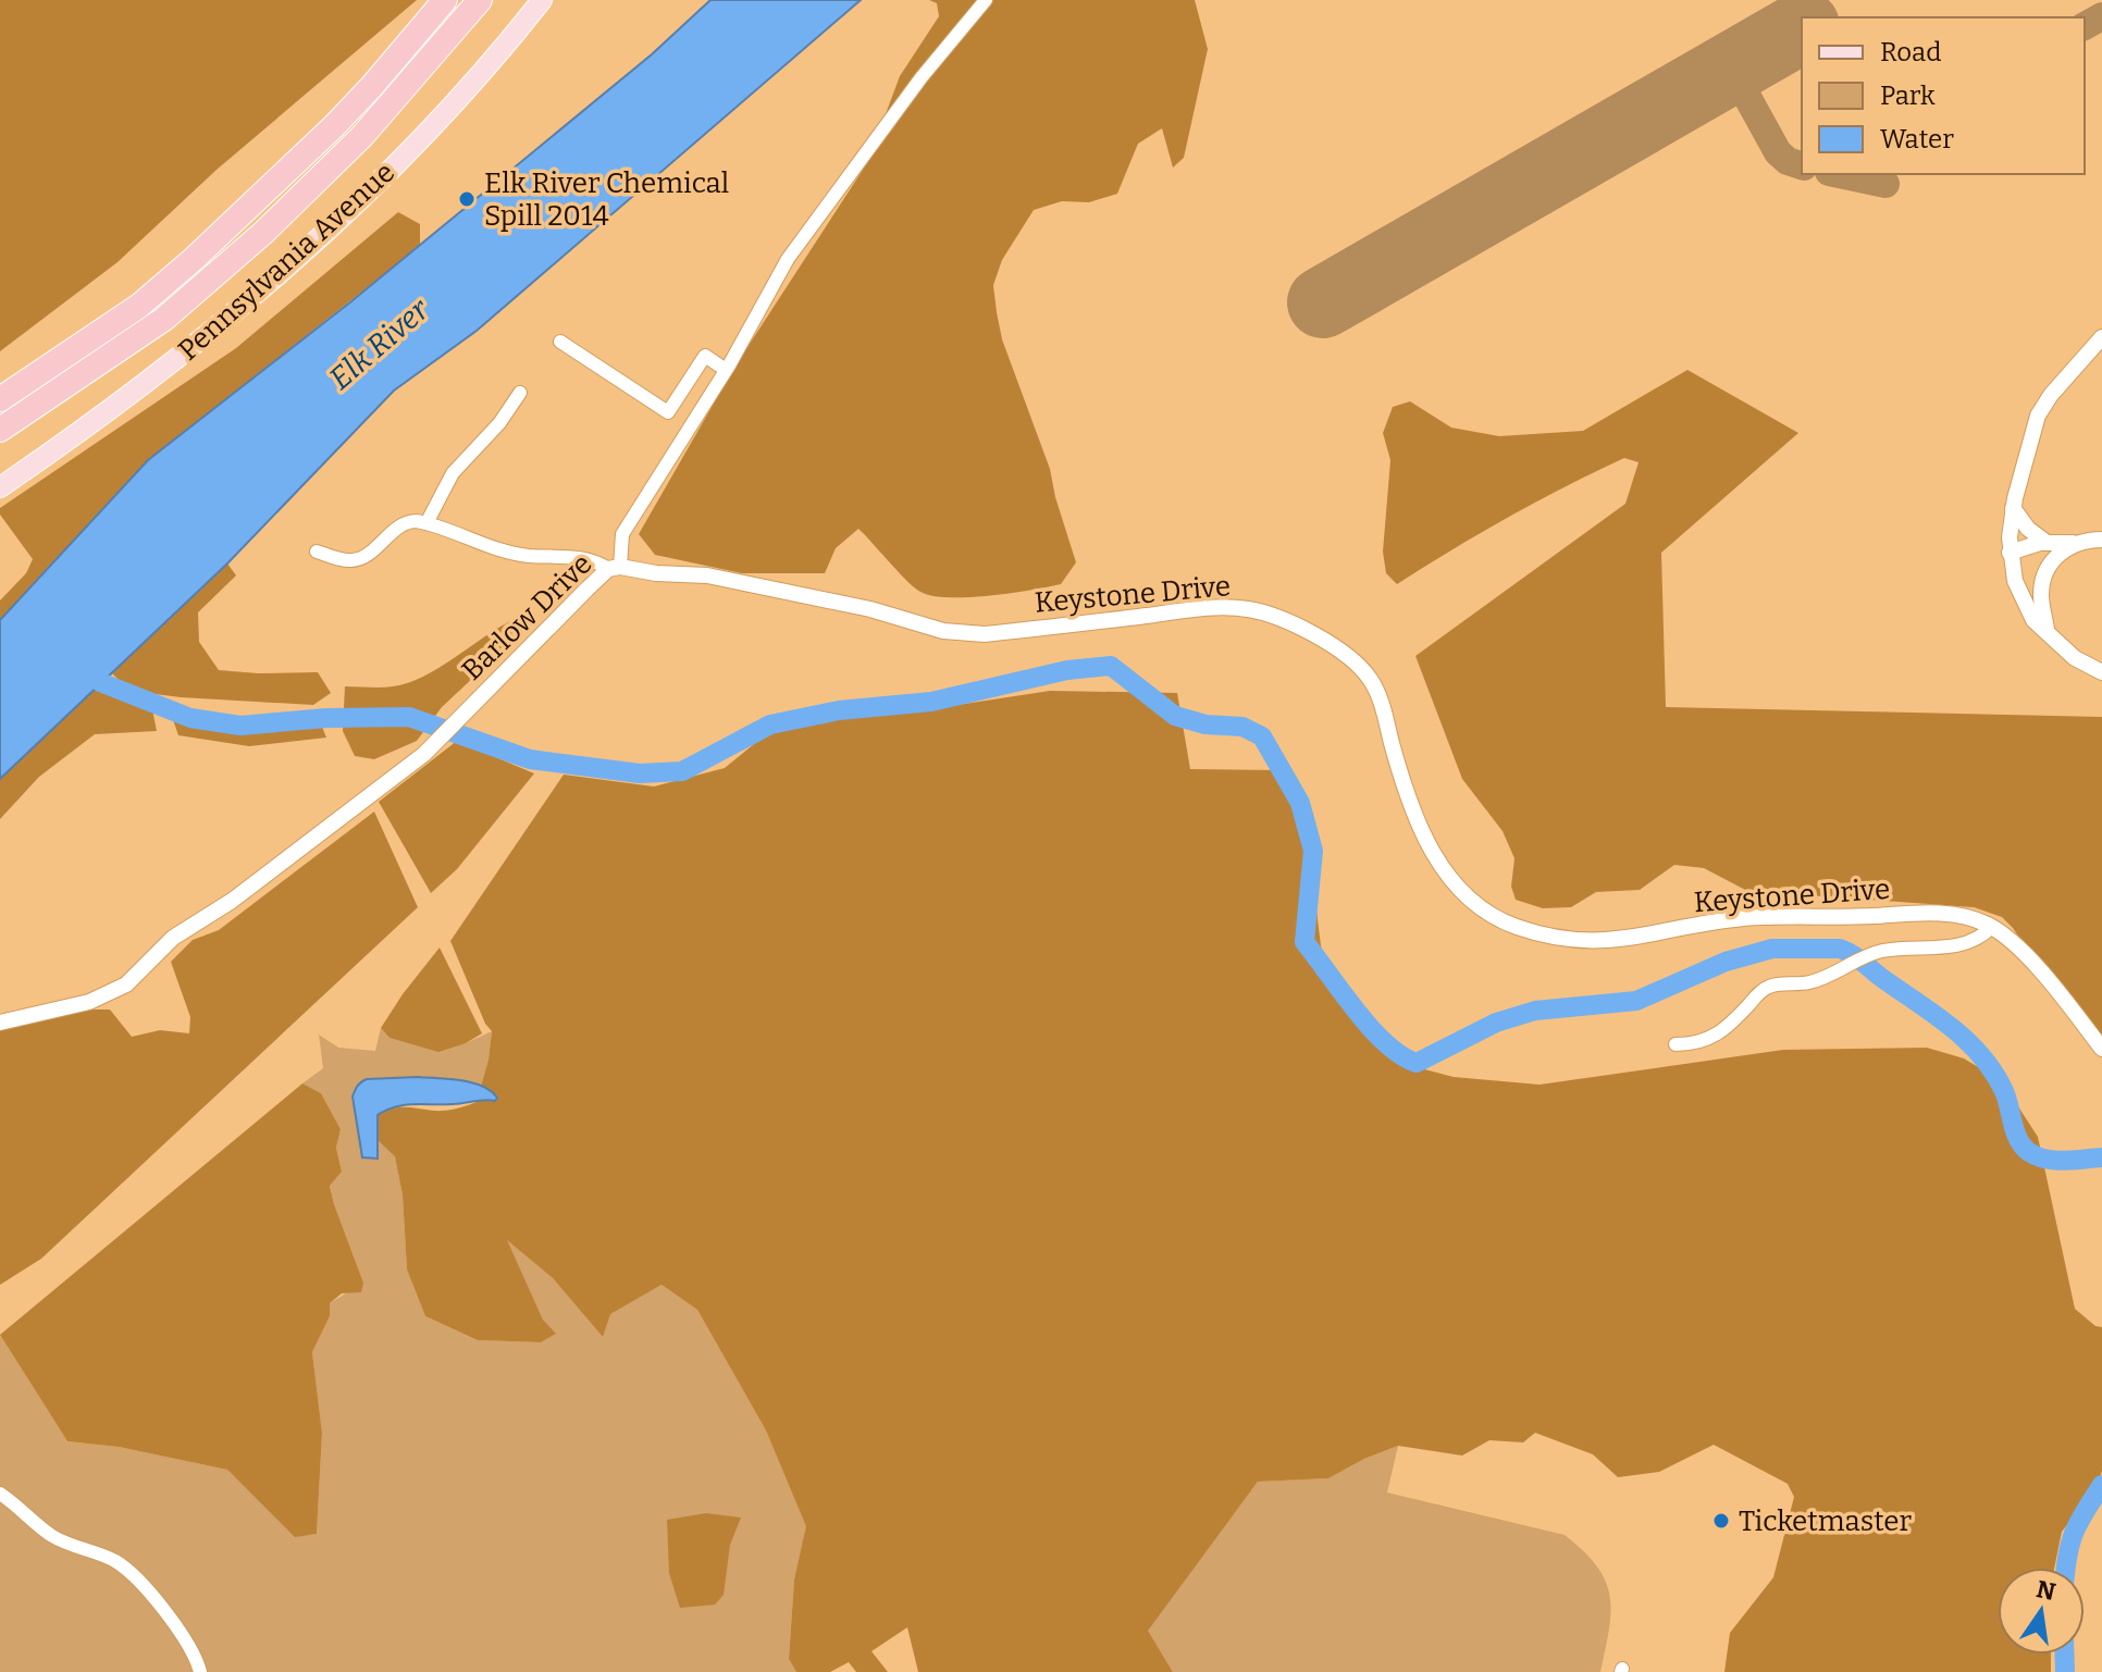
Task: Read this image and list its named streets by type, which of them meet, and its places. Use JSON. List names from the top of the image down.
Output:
{
  "streets": {
    "main road": ["Pennsylvania Avenue"],
    "street": ["Keystone Drive", "Barlow Drive"]
  },
  "crossings": [
    ["Keystone Drive", "Barlow Drive"]
  ],
  "water": ["Elk River"],
  "places": ["Elk River Chemical Spill 2014", "Ticketmaster"],
  "legend": ["Road", "Park", "Water"],
  "north": "top"
}
